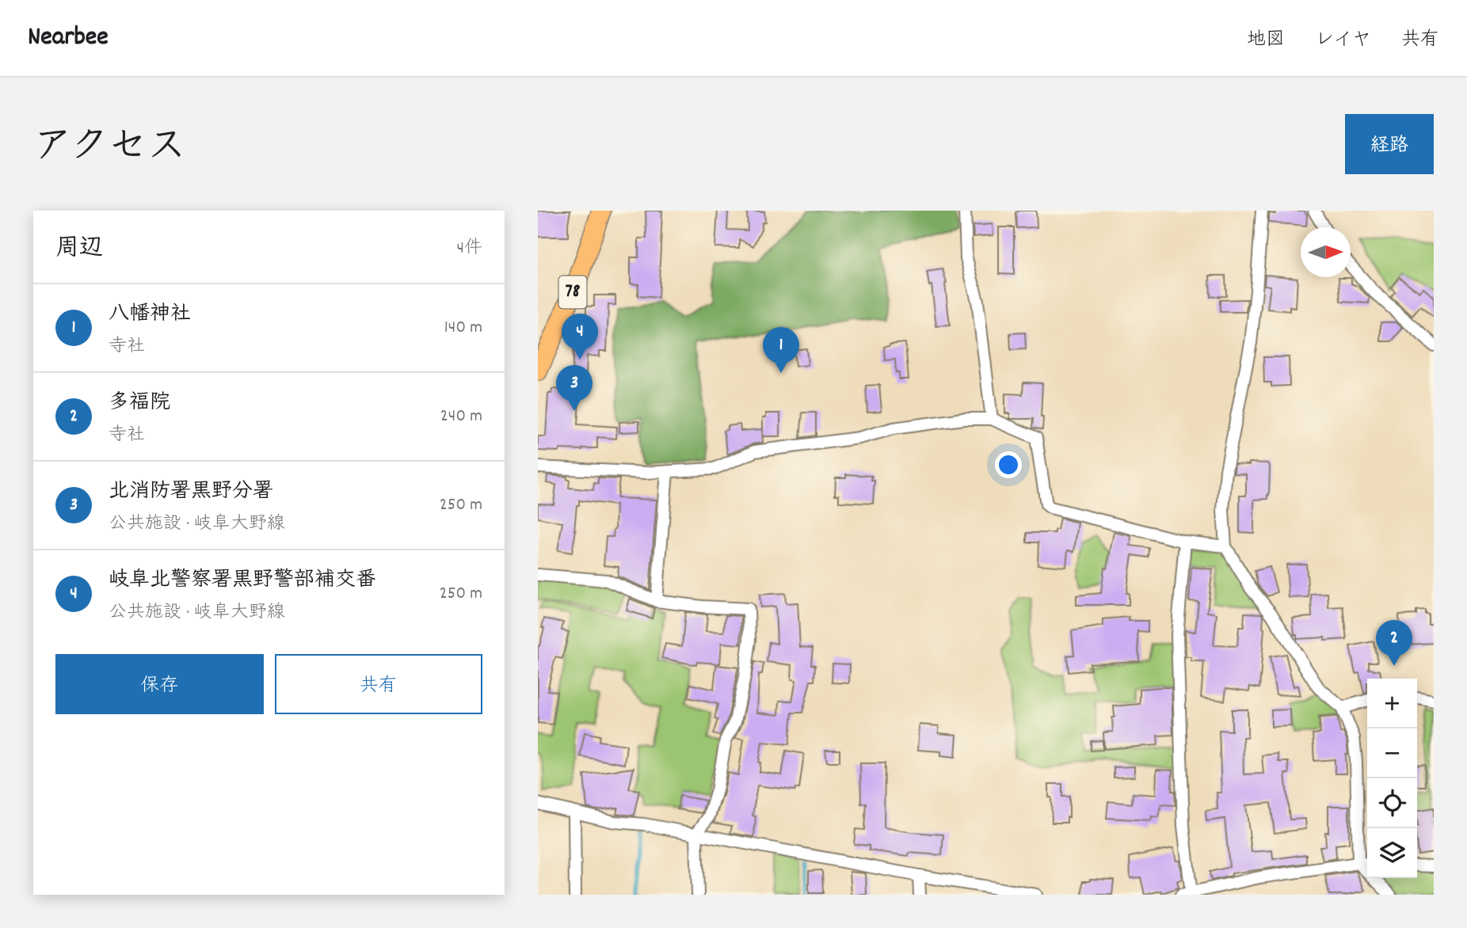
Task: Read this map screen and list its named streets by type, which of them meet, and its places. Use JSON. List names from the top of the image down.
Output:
{
  "streets": {
    "main road": ["78"]
  },
  "north": "right",
  "page": {
    "header": "Nearbee",
    "nav": ["地図", "レイヤ", "共有"],
    "title": "アクセス",
    "buttons": [
      "経路",
      ["保存", "共有"]
    ],
    "heading": ["周辺", "4件"],
    "list": [
      {
        "mark": "1",
        "name": "八幡神社",
        "note": "寺社",
        "value": "140 m"
      },
      {
        "mark": "2",
        "name": "多福院",
        "note": "寺社",
        "value": "240 m"
      },
      {
        "mark": "3",
        "name": "北消防署黒野分署",
        "note": "公共施設 · 岐阜大野線",
        "value": "250 m"
      },
      {
        "mark": "4",
        "name": "岐阜北警察署黒野警部補交番",
        "note": "公共施設 · 岐阜大野線",
        "value": "250 m"
      }
    ],
    "pins": [
      "4",
      "1",
      "3",
      "2"
    ],
    "map_buttons": ["+", "−"]
  }
}
